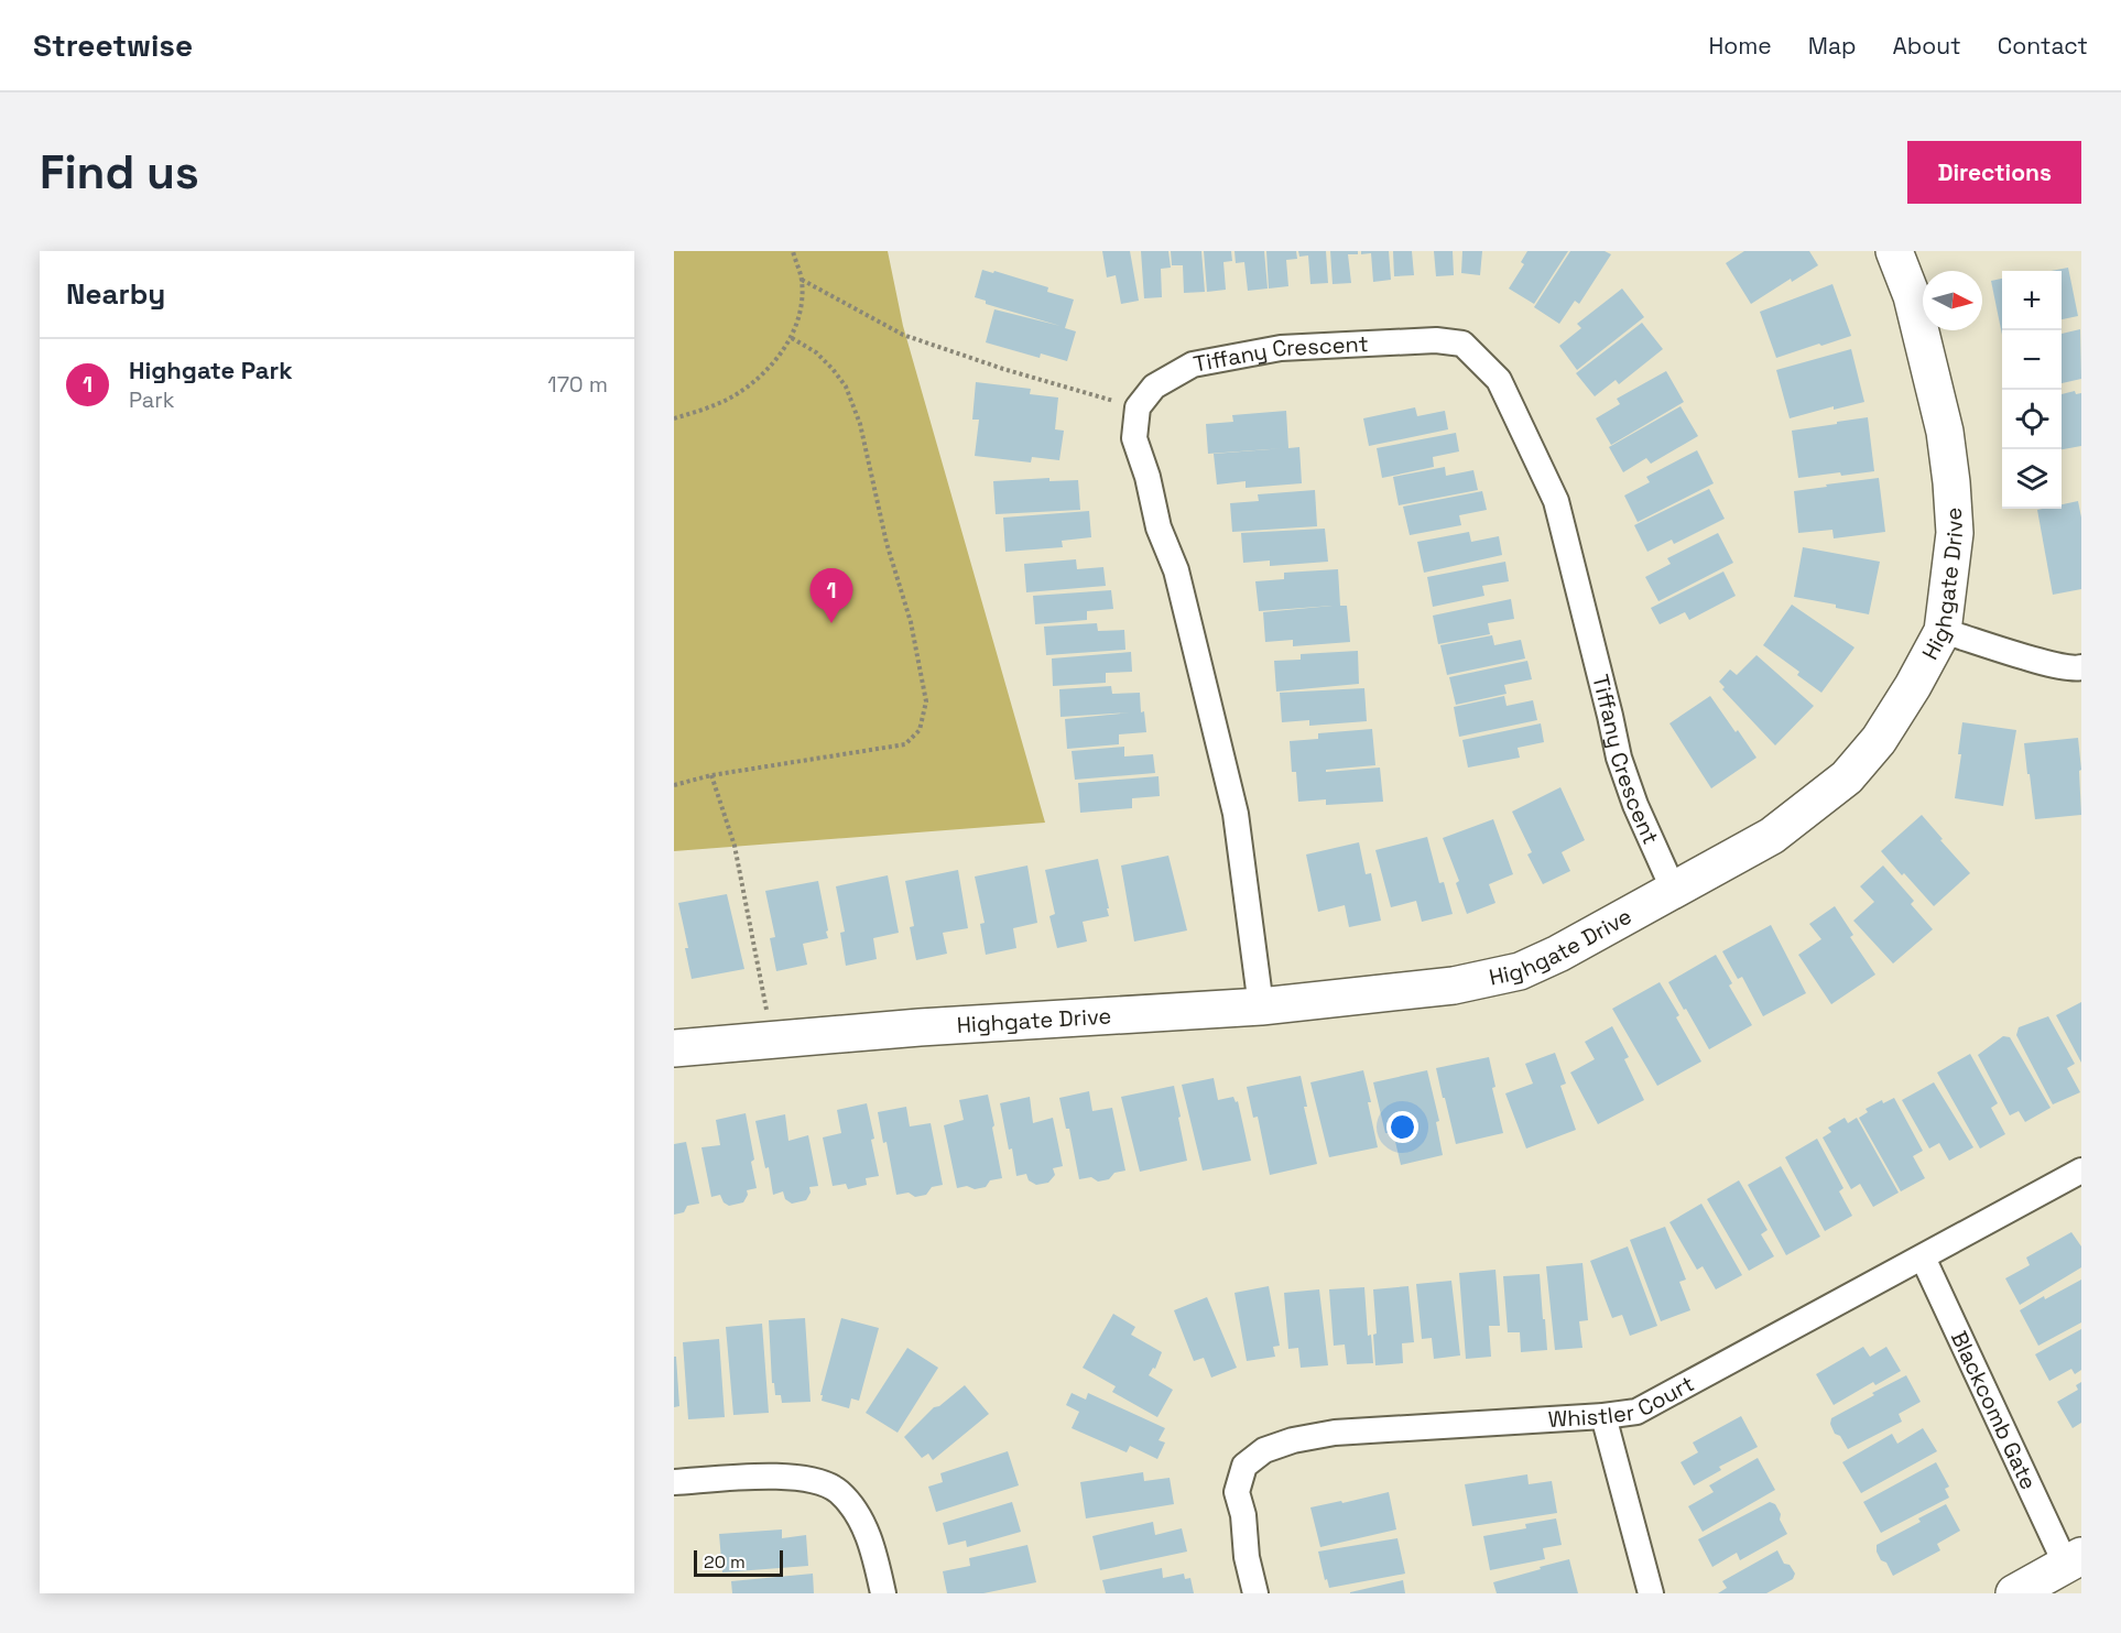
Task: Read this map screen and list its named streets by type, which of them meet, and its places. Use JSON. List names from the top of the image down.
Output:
{
  "streets": {
    "street": [
      "Tiffany Crescent",
      "Highgate Drive",
      "Whistler Court",
      "Blackcomb Gate"
    ]
  },
  "crossings": [
    ["Tiffany Crescent", "Highgate Drive"],
    ["Whistler Court", "Blackcomb Gate"]
  ],
  "scale_bar": "20 m",
  "north": "right",
  "page": {
    "header": "Streetwise",
    "nav": [
      "Home",
      "Map",
      "About",
      "Contact"
    ],
    "buttons": "Directions",
    "title": "Find us",
    "heading": "Nearby",
    "map_buttons": ["+", "−"],
    "list": [
      {
        "mark": "1",
        "name": "Highgate Park",
        "note": "Park",
        "value": "170 m"
      }
    ],
    "pins": "1",
    "scale": "20 m"
  }
}
